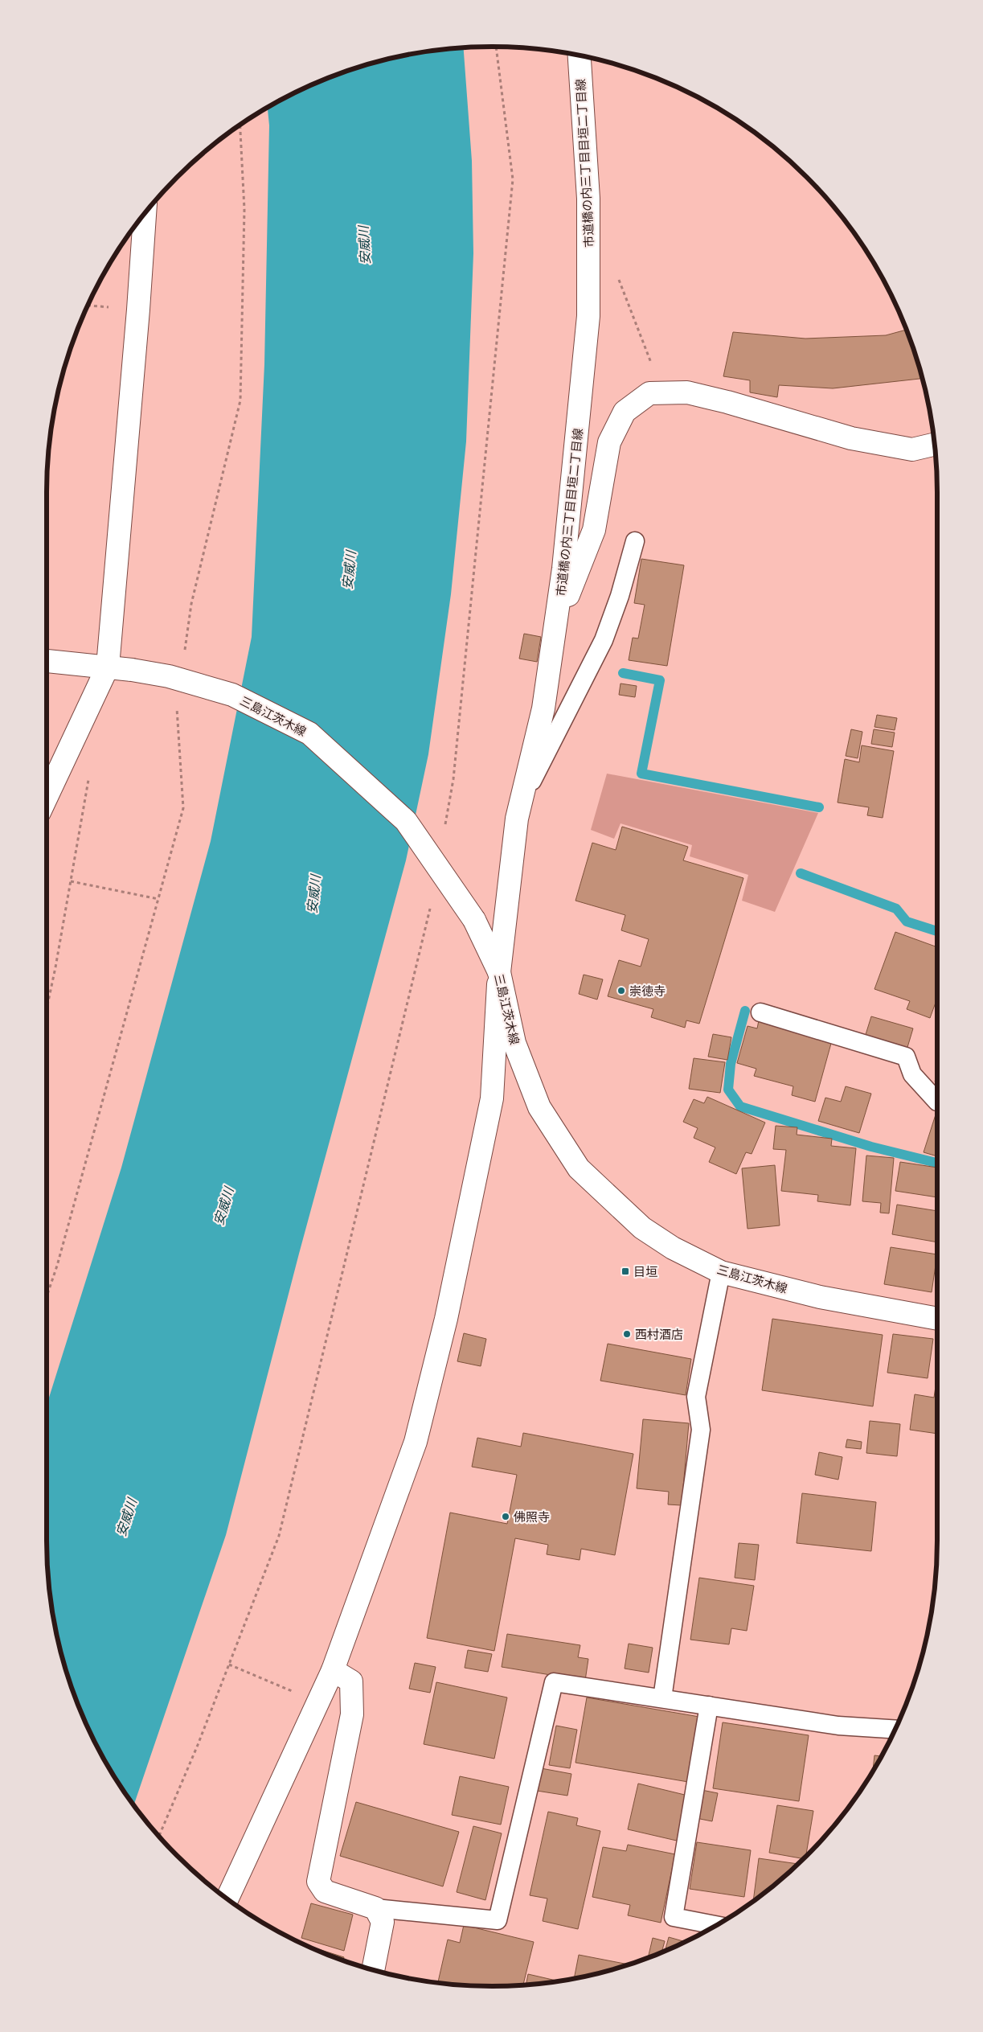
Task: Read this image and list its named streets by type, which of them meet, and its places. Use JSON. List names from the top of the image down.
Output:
{
  "streets": {
    "street": ["市道橋の内三丁目目垣二丁目線", "三島江茨木線"]
  },
  "crossings": [
    ["市道橋の内三丁目目垣二丁目線", "三島江茨木線"]
  ],
  "water": ["安威川"],
  "places": {
    "other": ["崇徳寺", "西村酒店", "佛照寺"],
    "transit": ["目垣"]
  }
}
